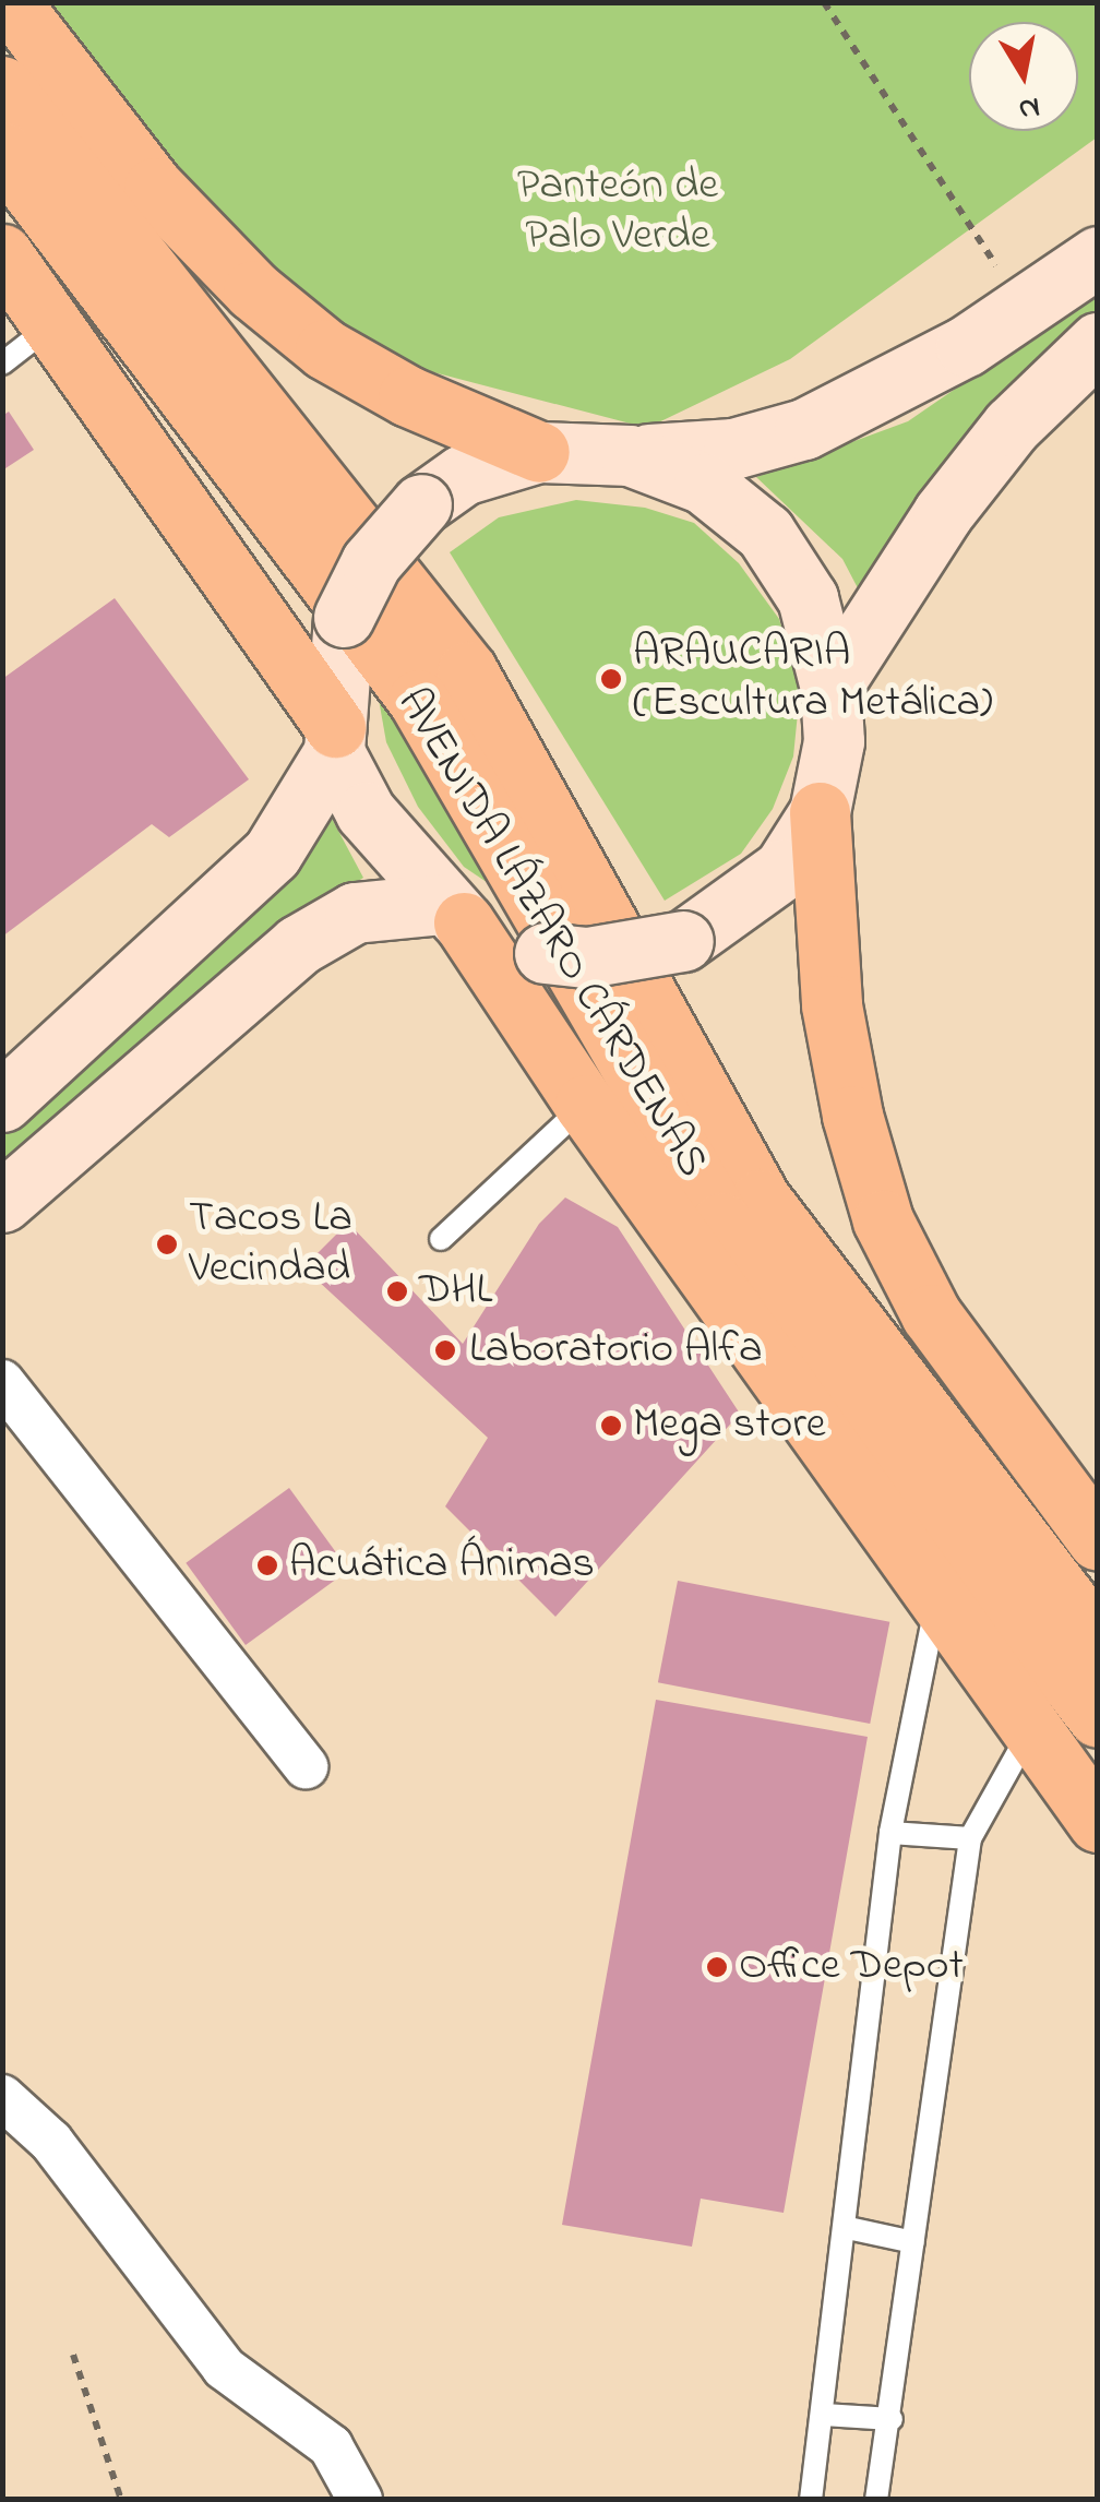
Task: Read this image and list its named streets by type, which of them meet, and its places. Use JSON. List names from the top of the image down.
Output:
{
  "streets": {
    "highway": ["AVENIDA LÁZARO CÁRDENAS"]
  },
  "parks": ["Panteón de Palo Verde"],
  "places": [
    "ARAUCARIA (Escultura Metálica)",
    "Tacos La Vecindad",
    "DHL",
    "Laboratorio Alfa",
    "Mega store",
    "Acuática Ánimas",
    "Office Depot"
  ],
  "north": "bottom"
}
